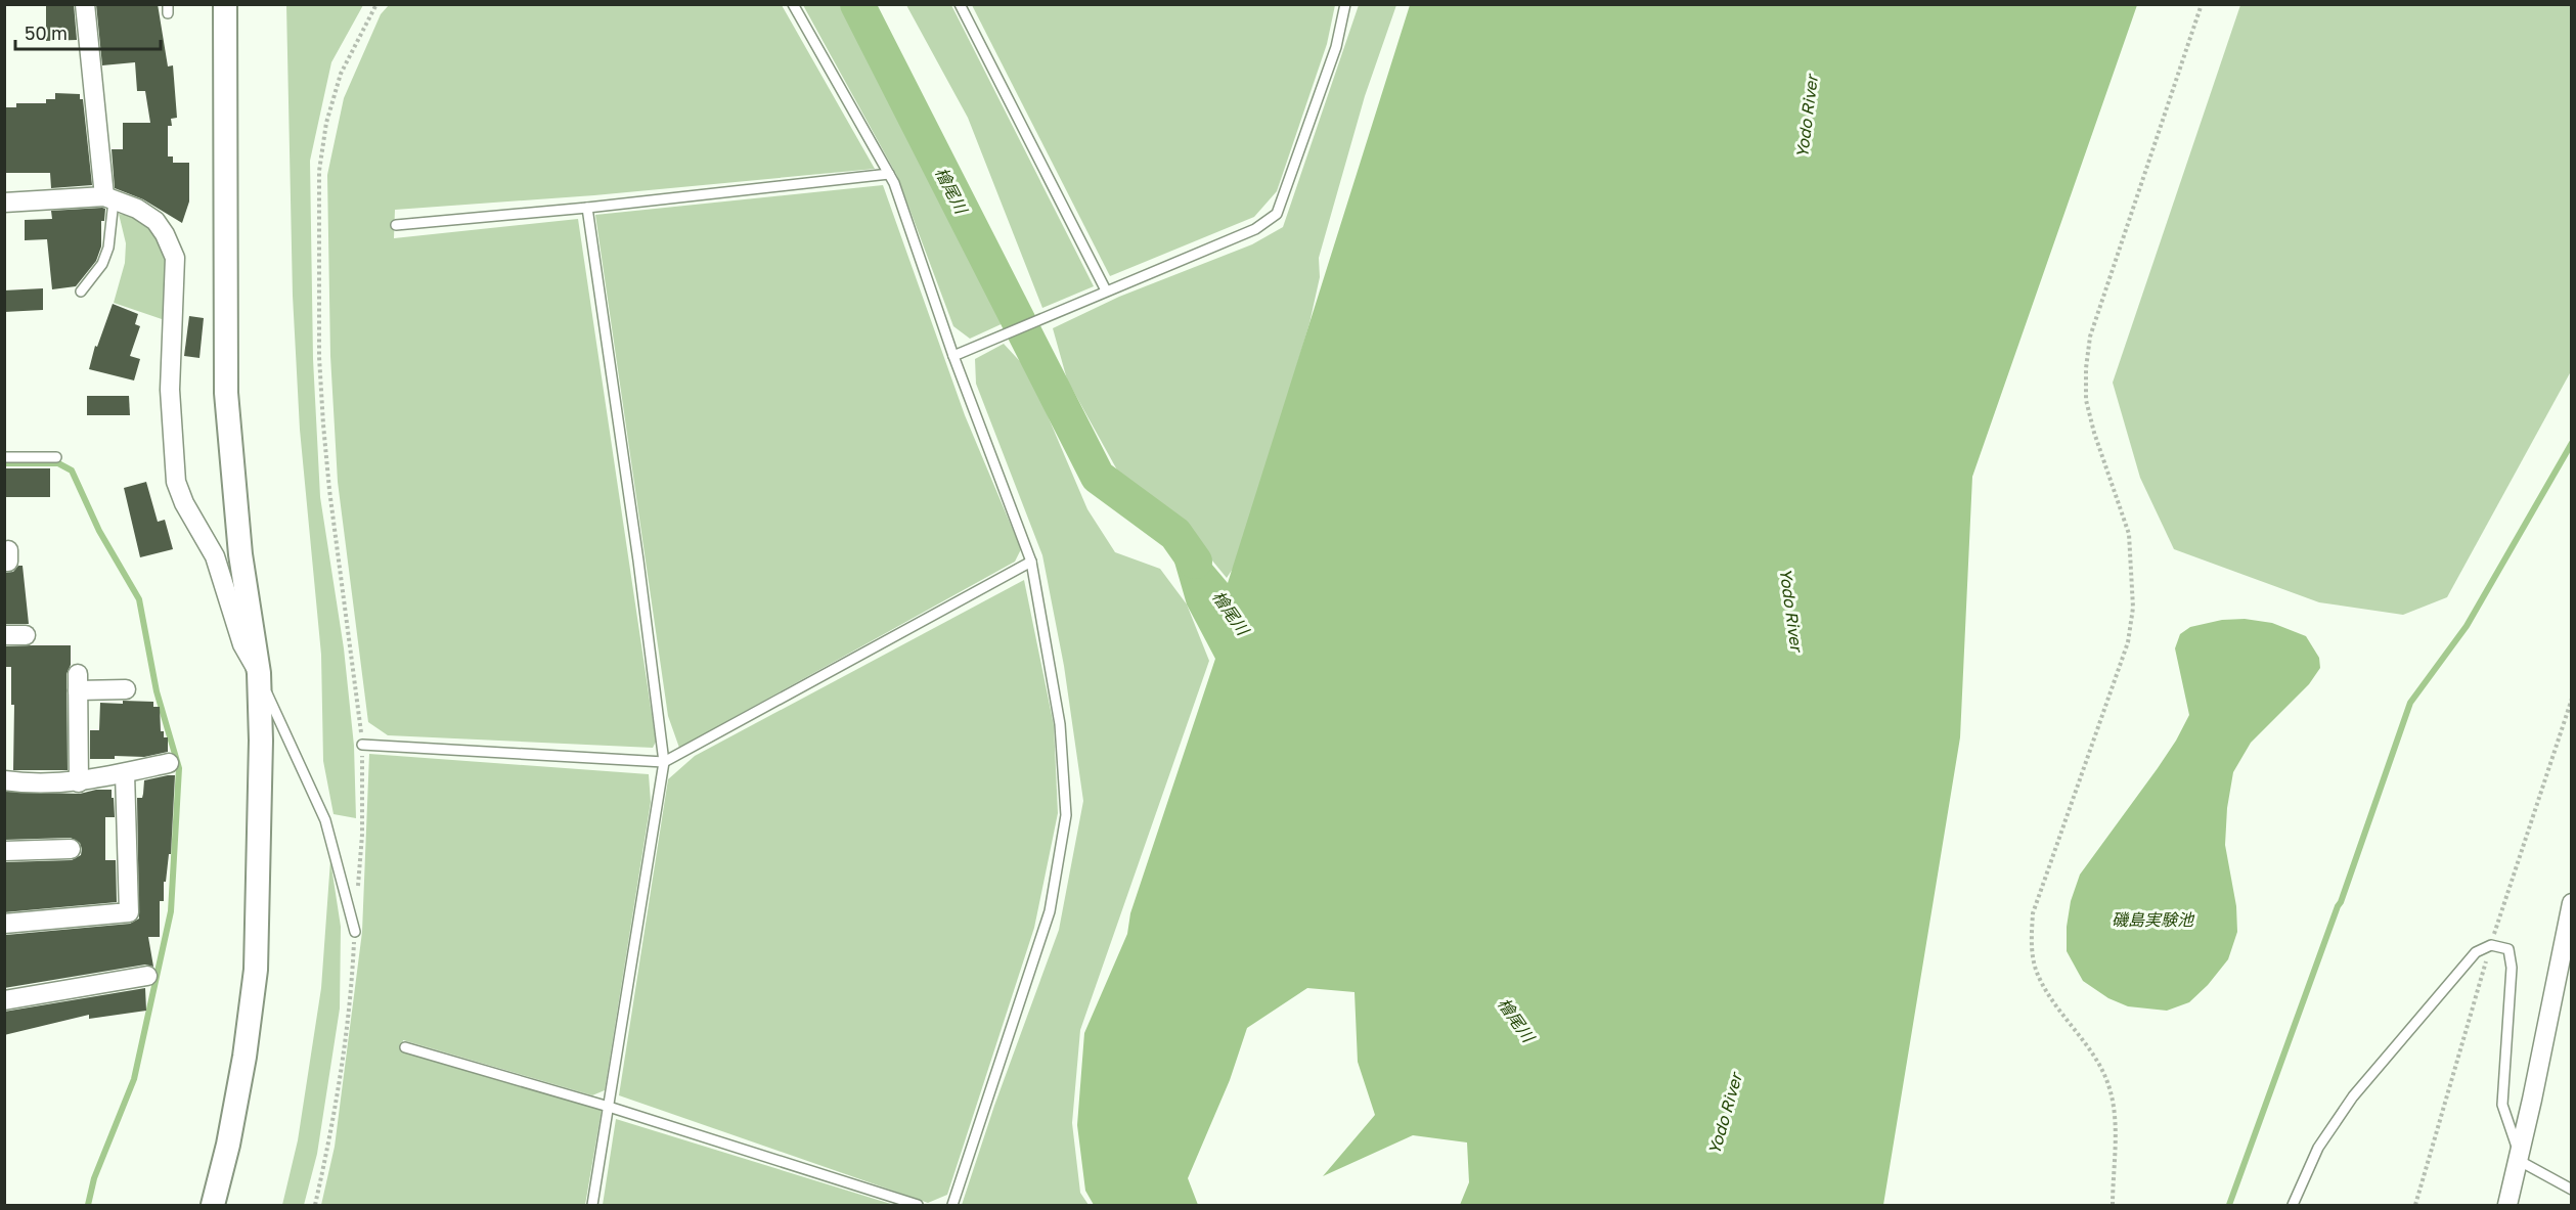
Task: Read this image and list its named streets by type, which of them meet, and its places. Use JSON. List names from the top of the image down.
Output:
{
  "water": ["Yodo River", "檜尾川", "磯島実験池"],
  "scale_bar": "50 m"
}
